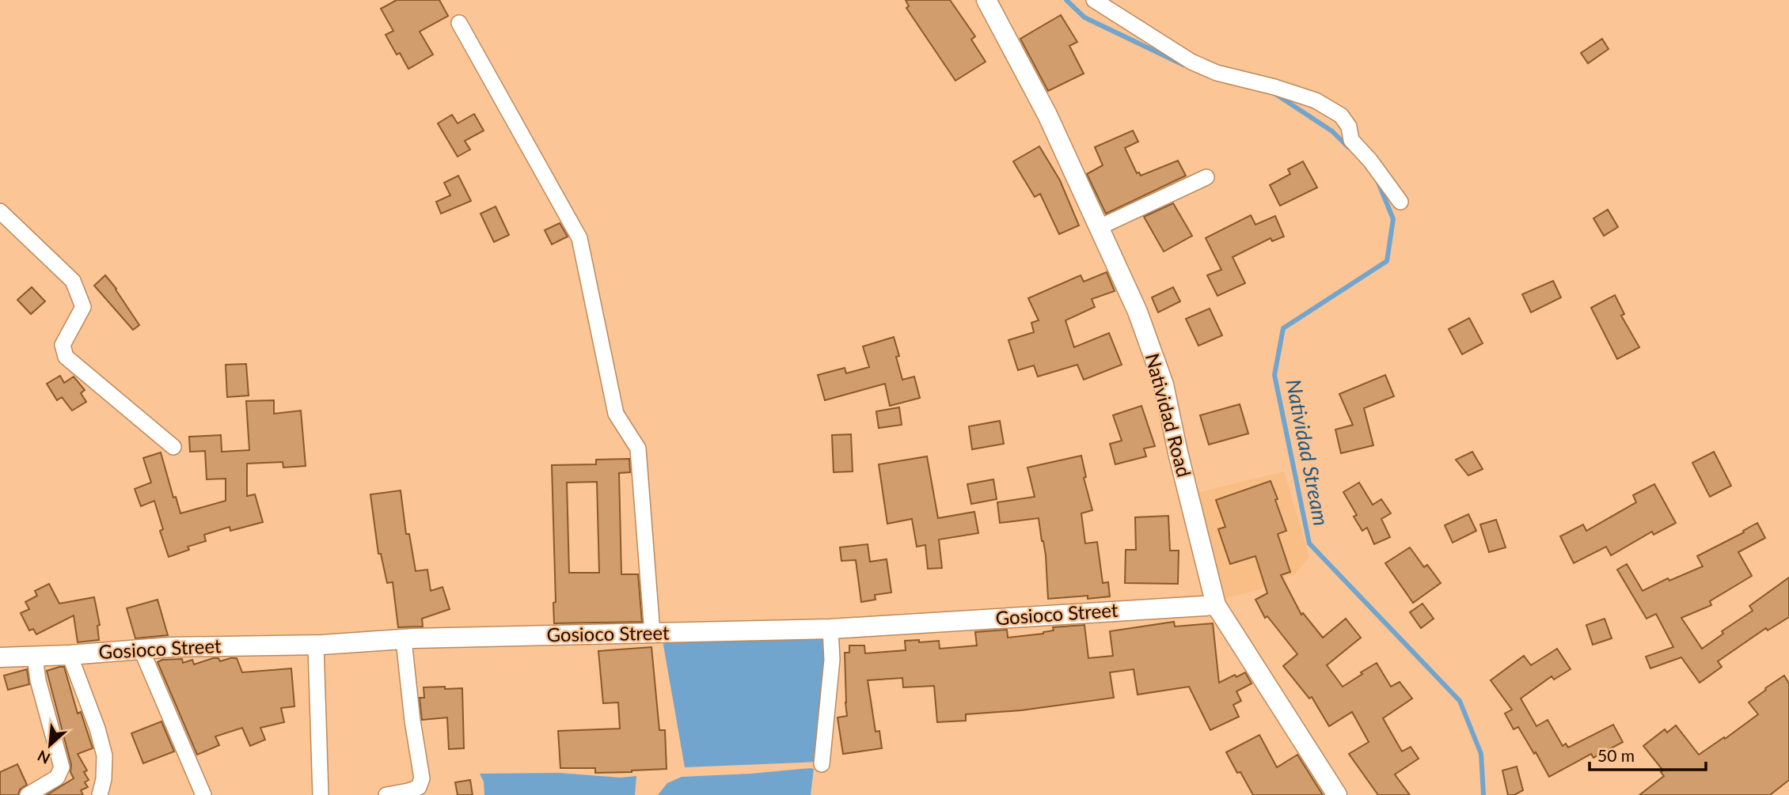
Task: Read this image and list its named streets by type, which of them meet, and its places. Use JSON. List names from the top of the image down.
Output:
{
  "streets": {
    "street": ["Natividad Road", "Gosioco Street"]
  },
  "crossings": [
    ["Natividad Road", "Gosioco Street"]
  ],
  "water": ["Natividad Stream"],
  "scale_bar": "50 m",
  "north": "bottom left"
}
